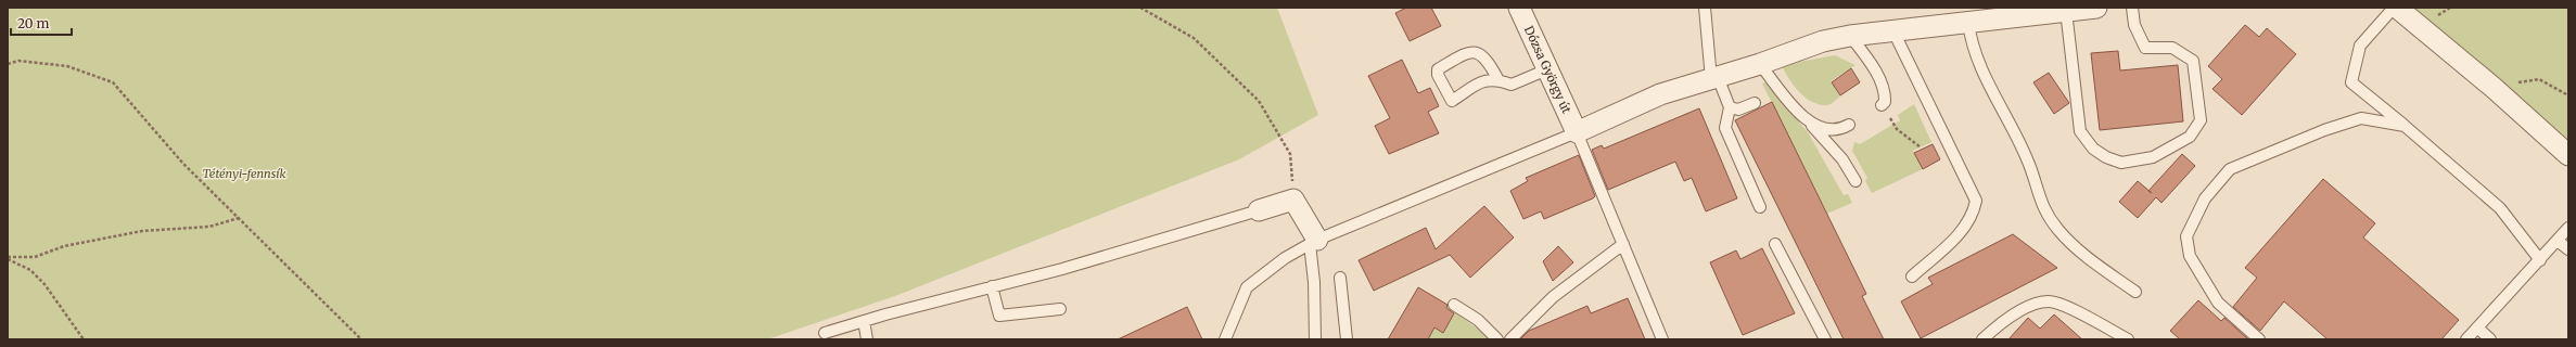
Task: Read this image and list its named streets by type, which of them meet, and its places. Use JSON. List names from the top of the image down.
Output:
{
  "streets": {
    "street": ["Dózsa György út"]
  },
  "parks": ["Tétényi-fennsík"],
  "scale_bar": "20 m"
}
